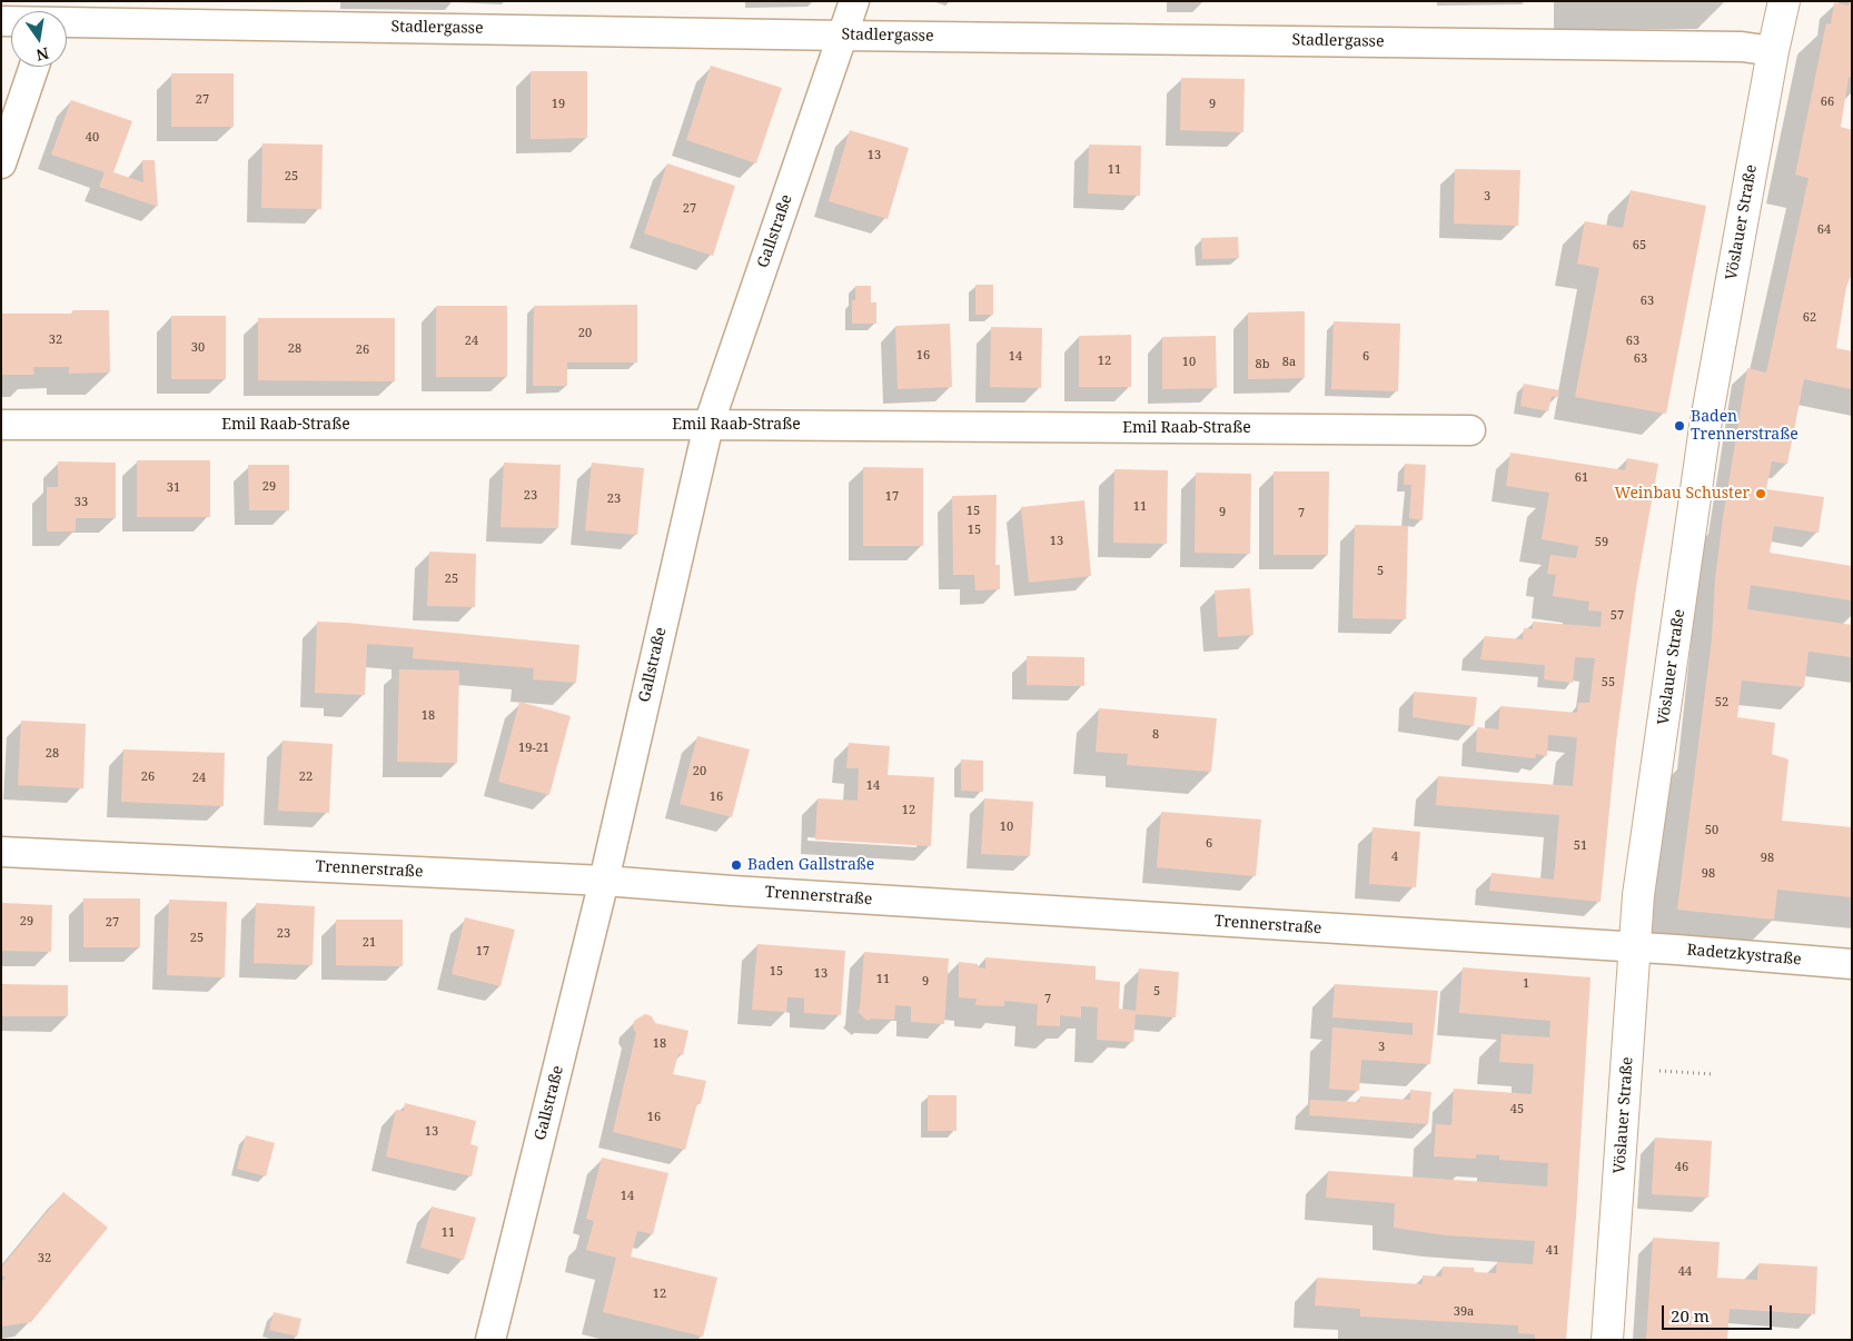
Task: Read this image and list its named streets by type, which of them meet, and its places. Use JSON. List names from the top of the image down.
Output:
{
  "streets": {
    "street": [
      "Stadlergasse",
      "Vöslauer Straße",
      "Gallstraße",
      "Emil Raab-Straße",
      "Trennerstraße",
      "Radetzkystraße"
    ]
  },
  "crossings": [
    ["Stadlergasse", "Vöslauer Straße"],
    ["Stadlergasse", "Gallstraße"],
    ["Vöslauer Straße", "Trennerstraße"],
    ["Vöslauer Straße", "Radetzkystraße"],
    ["Gallstraße", "Emil Raab-Straße"],
    ["Gallstraße", "Trennerstraße"],
    ["Trennerstraße", "Radetzkystraße"]
  ],
  "places": ["Baden Trennerstraße", "Weinbau Schuster", "Baden Gallstraße"],
  "house_numbers": [
    "27",
    "66",
    "19",
    "9",
    "40",
    "13",
    "11",
    "25",
    "3",
    "27",
    "64",
    "65",
    "63",
    "62",
    "20",
    "32",
    "24",
    "63",
    "30",
    "28",
    "26",
    "16",
    "14",
    "6",
    "63",
    "12",
    "10",
    "8a",
    "8b",
    "61",
    "29",
    "31",
    "23",
    "17",
    "23",
    "33",
    "11",
    "15",
    "9",
    "7",
    "15",
    "13",
    "59",
    "5",
    "25",
    "57",
    "55",
    "52",
    "18",
    "8",
    "19-21",
    "28",
    "20",
    "26",
    "22",
    "24",
    "14",
    "16",
    "12",
    "10",
    "50",
    "6",
    "51",
    "4",
    "98",
    "98",
    "29",
    "27",
    "23",
    "25",
    "21",
    "17",
    "15",
    "13",
    "11",
    "9",
    "1",
    "5",
    "7",
    "18",
    "3",
    "45",
    "16",
    "13",
    "46",
    "14",
    "11",
    "41",
    "32",
    "44",
    "12",
    "39a"
  ],
  "scale_bar": "20 m",
  "north": "bottom"
}
